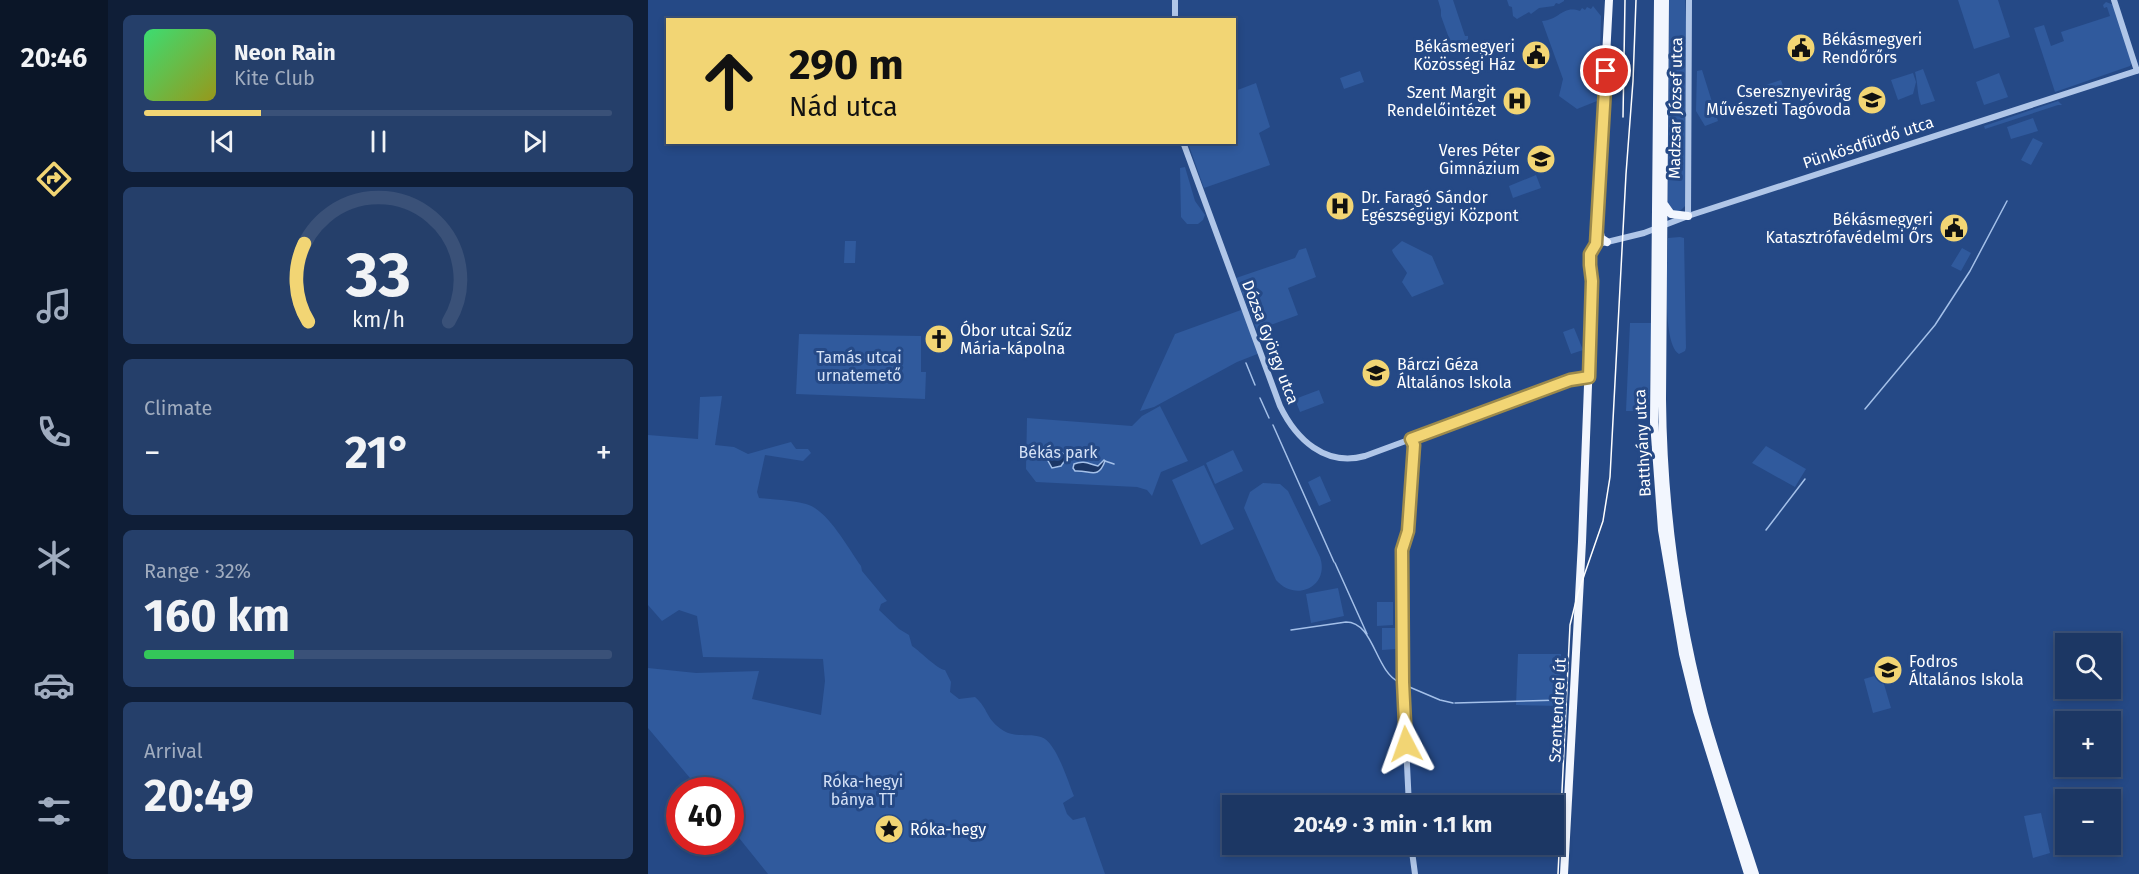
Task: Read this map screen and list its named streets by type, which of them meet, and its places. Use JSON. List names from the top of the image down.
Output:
{
  "streets": {
    "main road": ["Batthyány utca", "Szentendrei út"],
    "street": ["Madzsar József utca", "Pünkösdfürdő utca", "Dózsa György utca"]
  },
  "crossings": [
    ["Madzsar József utca", "Pünkösdfürdő utca"],
    ["Pünkösdfürdő utca", "Batthyány utca"]
  ],
  "parks": ["Tamás utcai urnatemető", "Békás park", "Róka-hegyi bánya TT"],
  "places": {
    "public building": ["Békásmegyeri Rendőrőrs", "Békásmegyeri Közösségi Ház", "Békásmegyeri Katasztrófavédelmi Őrs"],
    "school or university": [
      "Cseresznyevirág Művészeti Tagóvoda",
      "Veres Péter Gimnázium",
      "Bárczi Géza Általános Iskola",
      "Fodros Általános Iskola"
    ],
    "hospital": ["Szent Margit Rendelőintézet", "Dr. Faragó Sándor Egészségügyi Központ"],
    "church": ["Óbor utcai Szűz Mária-kápolna"],
    "place": ["Róka-hegy"]
  },
  "page": {
    "tabs": "20:46",
    "turn": ["290 m", "Nád utca"],
    "song": ["Neon Rain", "Kite Club"],
    "tile": [
      "Climate",
      ["Range · 32%", "160 km"],
      ["Arrival", "20:49"]
    ],
    "heat": ["−", "21°", "+"],
    "map_buttons": ["+", "−"],
    "limit": "40",
    "trip": "20:49 · 3 min · 1.1 km",
    "gauge": ["33", "km/h"]
  }
}
